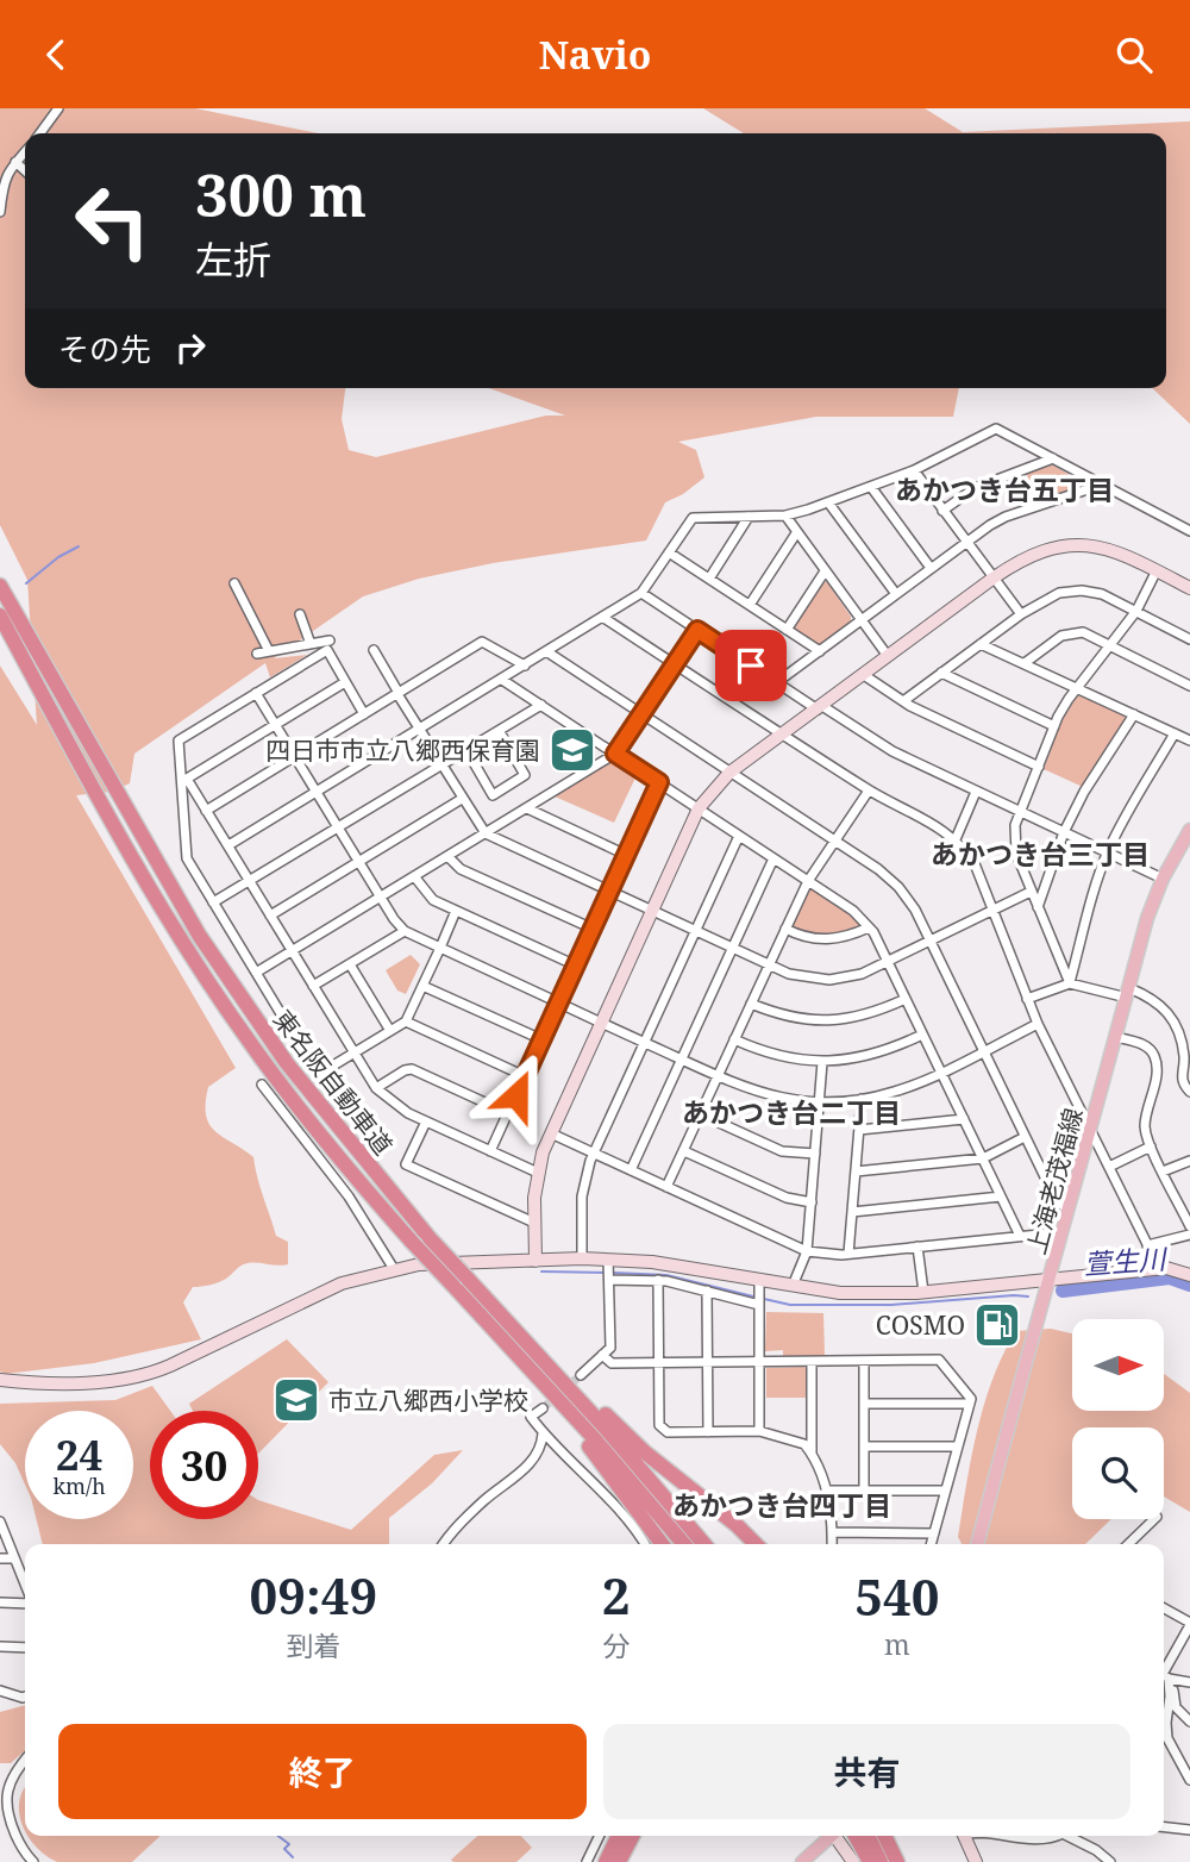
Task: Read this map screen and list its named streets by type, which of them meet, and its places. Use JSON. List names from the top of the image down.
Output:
{
  "streets": {
    "highway": ["東名阪自動車道"],
    "main road": ["上海老茂福線"]
  },
  "districts": [
    "あかつき台五丁目",
    "あかつき台三丁目",
    "あかつき台二丁目",
    "あかつき台四丁目"
  ],
  "water": ["萱生川"],
  "places": {
    "school or university": ["四日市市立八郷西保育園", "市立八郷西小学校"],
    "fuel station": ["COSMO"]
  },
  "north": "right",
  "page": {
    "header": "Navio",
    "turn": ["300 m", "左折"],
    "then": "その先",
    "speed": "24 km/h",
    "limit": "30",
    "eta": [
      "09:49",
      "到着",
      "2",
      "分",
      "540",
      "m"
    ],
    "buttons": ["終了", "共有"]
  }
}
